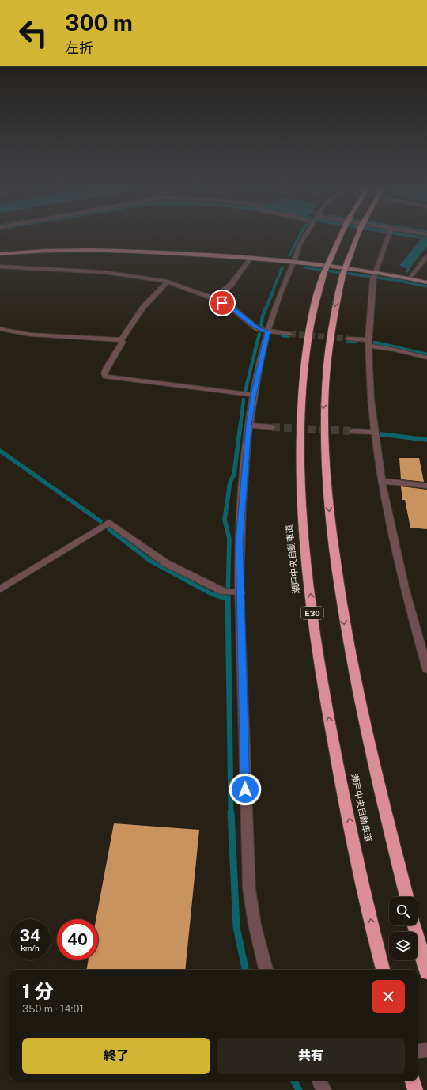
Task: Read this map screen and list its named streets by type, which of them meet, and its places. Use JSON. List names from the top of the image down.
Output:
{
  "streets": {
    "highway": ["瀬戸中央自動車道", "E30"]
  },
  "page": {
    "turn": ["300 m", "左折"],
    "speed": "34 km/h",
    "limit": "40",
    "heading": ["1 分", "350 m · 14:01"],
    "buttons": ["終了", "共有"]
  }
}
